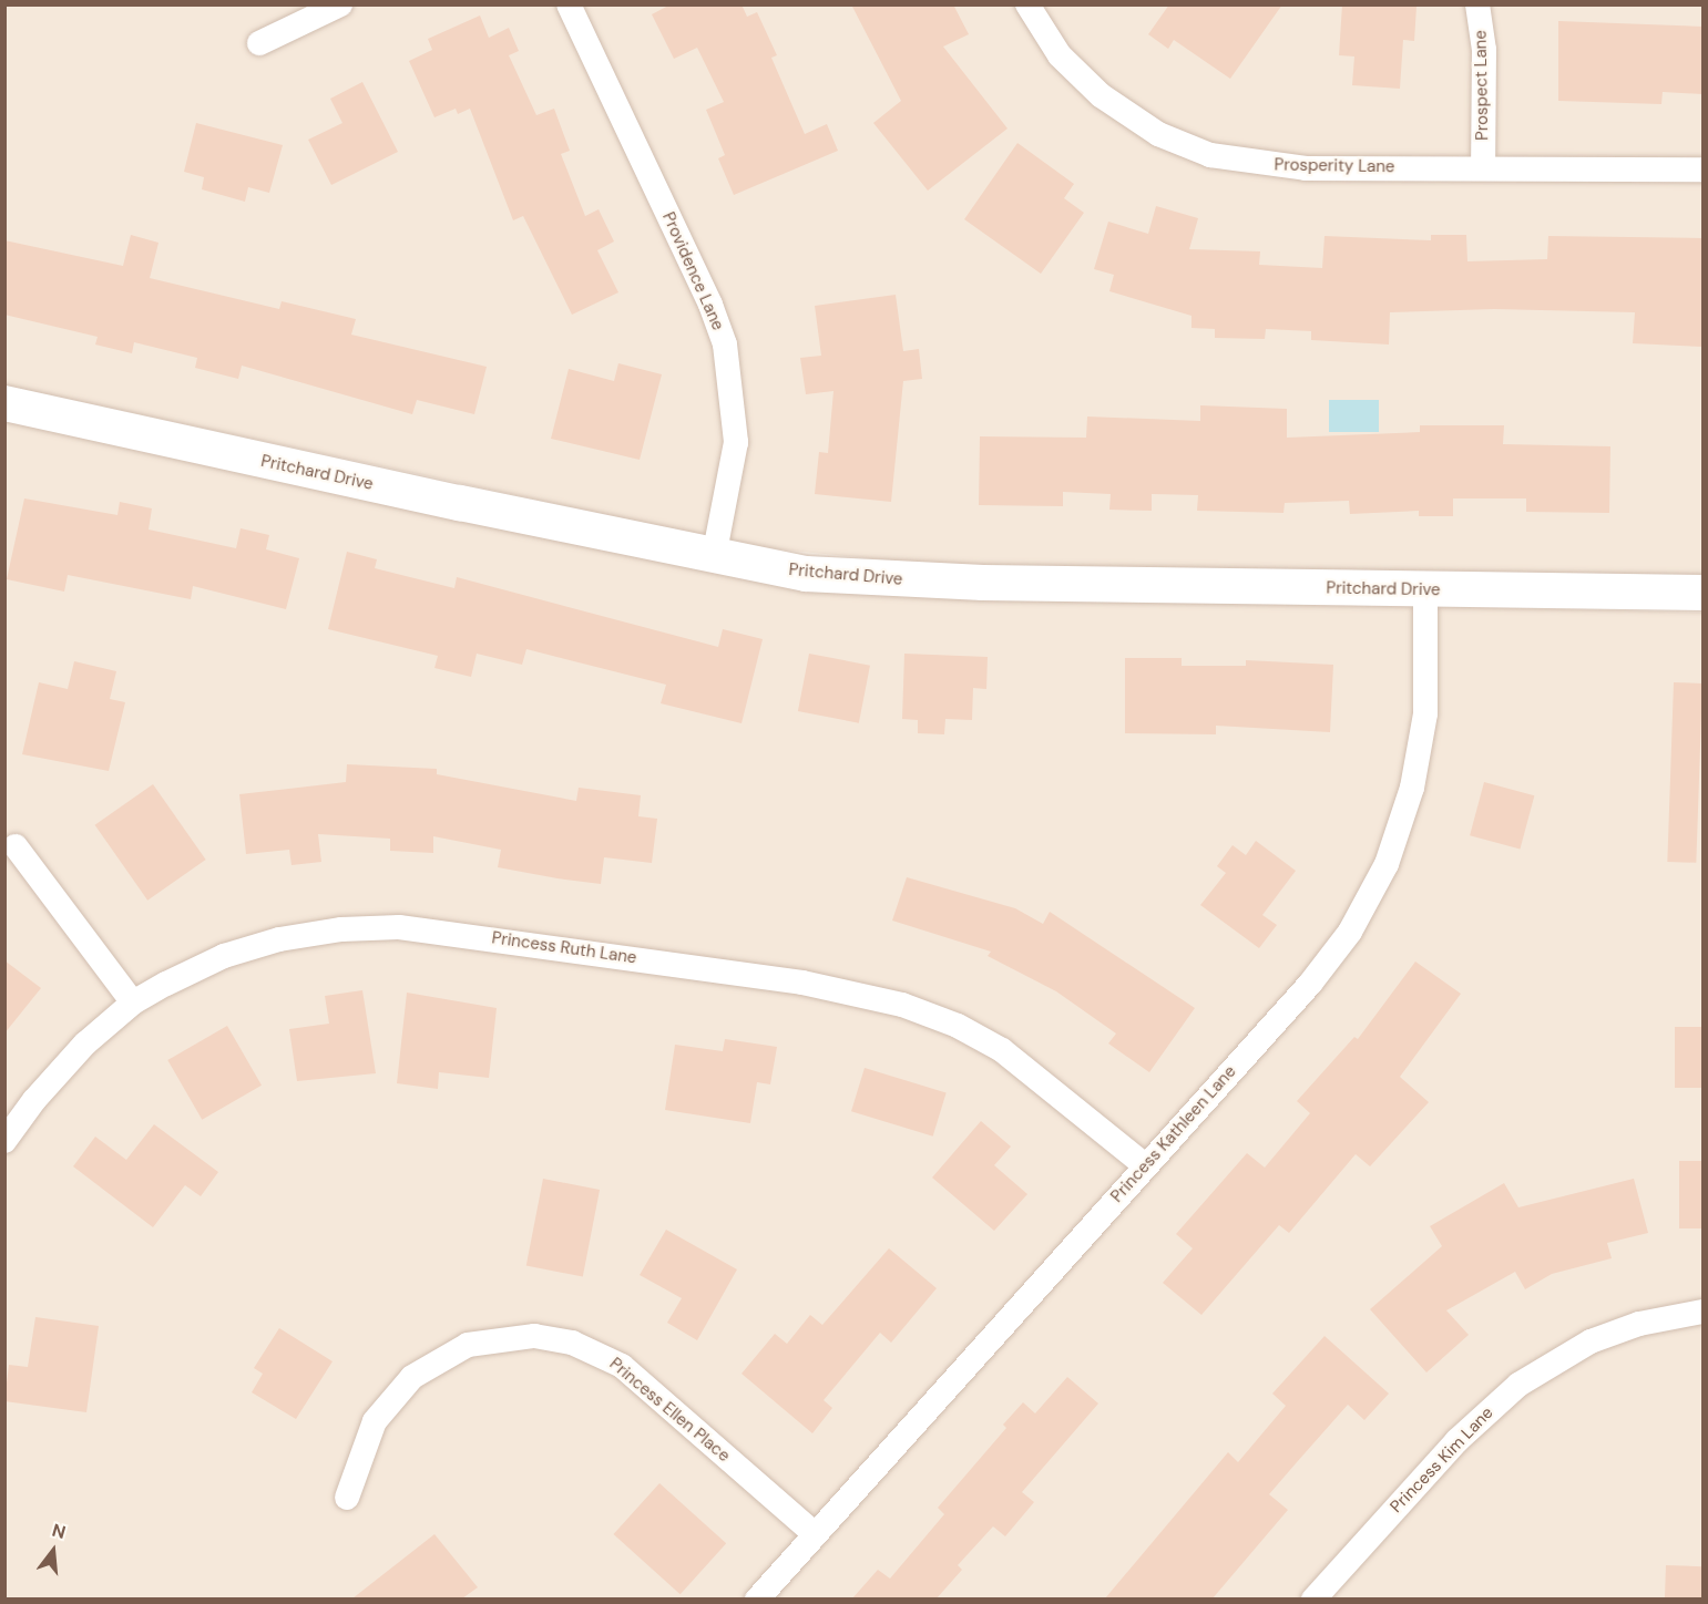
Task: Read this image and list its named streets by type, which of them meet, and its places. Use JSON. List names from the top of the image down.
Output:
{
  "streets": {
    "street": [
      "Prospect Lane",
      "Prosperity Lane",
      "Providence Lane",
      "Pritchard Drive",
      "Princess Ruth Lane",
      "Princess Kathleen Lane",
      "Princess Ellen Place",
      "Princess Kim Lane"
    ]
  },
  "crossings": [
    ["Prospect Lane", "Prosperity Lane"],
    ["Providence Lane", "Pritchard Drive"],
    ["Pritchard Drive", "Princess Kathleen Lane"],
    ["Princess Ruth Lane", "Princess Kathleen Lane"],
    ["Princess Kathleen Lane", "Princess Ellen Place"]
  ],
  "north": "top"
}
